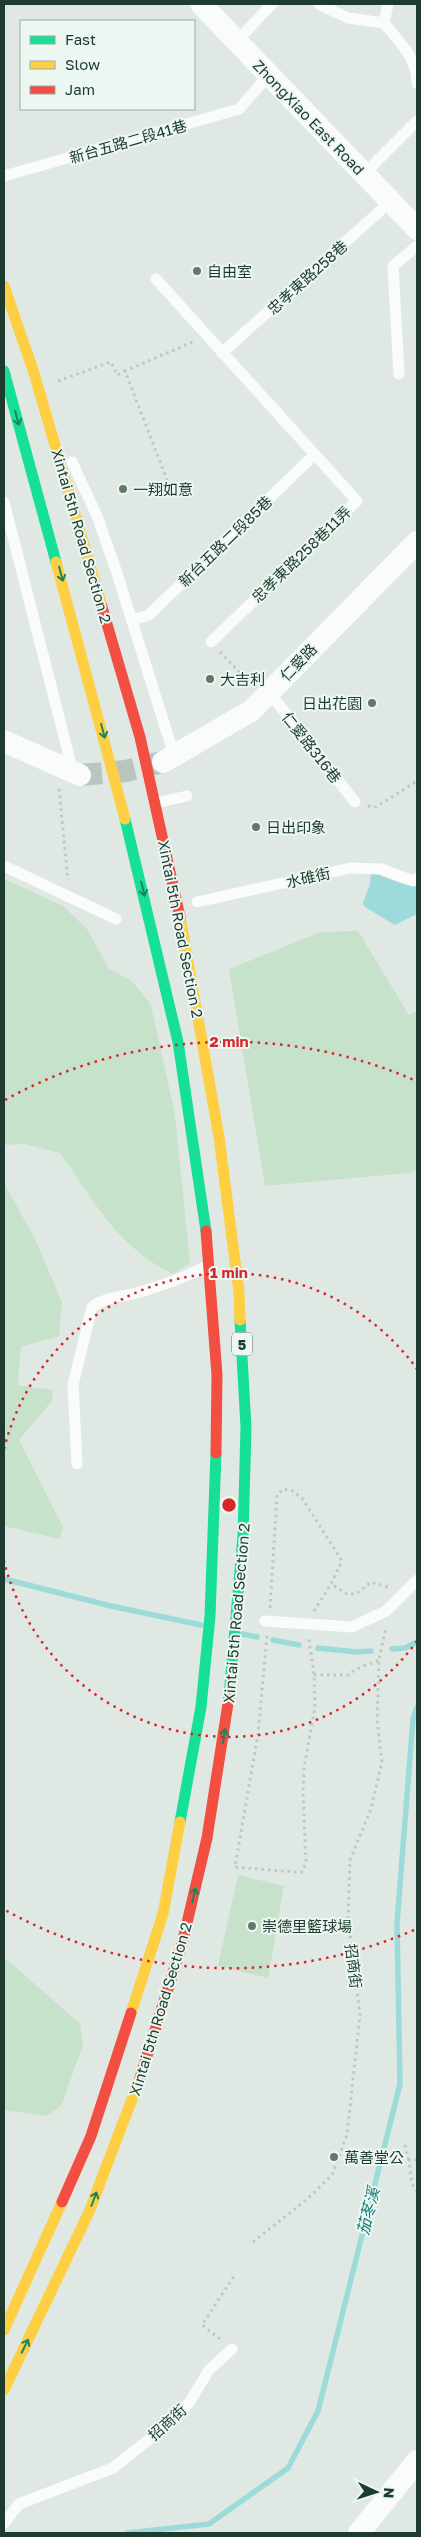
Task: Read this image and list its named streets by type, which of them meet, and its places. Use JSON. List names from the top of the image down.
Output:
{
  "streets": {
    "main road": ["Xintai 5th Road Section 2", "5"],
    "street": ["ZhongXiao East Road", "仁愛路"],
    "lane": [
      "新台五路二段41巷",
      "忠孝東路258巷",
      "新台五路二段85巷",
      "忠孝東路258巷11弄",
      "仁愛路316巷",
      "水碓街",
      "招商街"
    ]
  },
  "crossings": [
    ["ZhongXiao East Road", "新台五路二段41巷"],
    ["ZhongXiao East Road", "忠孝東路258巷"],
    ["忠孝東路258巷", "忠孝東路258巷11弄"],
    ["新台五路二段85巷", "忠孝東路258巷11弄"],
    ["仁愛路", "仁愛路316巷"]
  ],
  "water": ["茄苳溪"],
  "places": [
    "自由室",
    "一翔如意",
    "大吉利",
    "日出花園",
    "日出印象",
    "崇德里籃球場",
    "萬善堂公"
  ],
  "legend": ["Fast", "Slow", "Jam"],
  "north": "right",
  "rings": ["2 min", "1 min"]
}
